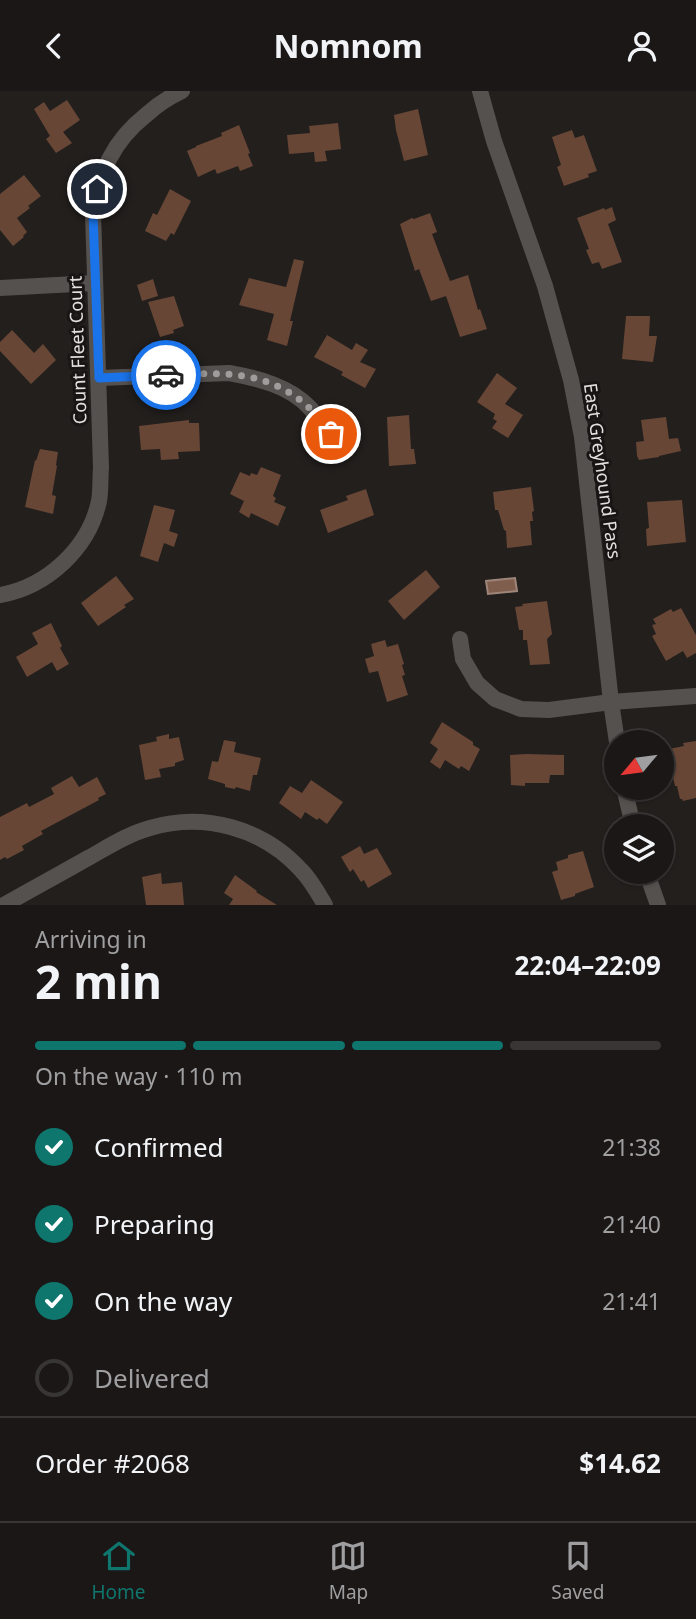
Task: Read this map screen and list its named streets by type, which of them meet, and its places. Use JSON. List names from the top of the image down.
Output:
{
  "streets": {
    "street": ["Count Fleet Court", "East Greyhound Pass"]
  },
  "north": "bottom left",
  "page": {
    "header": "Nomnom",
    "heading": ["2 min", "Arriving in", "22:04–22:09"],
    "panel": ["Order #2068", "$14.62"],
    "bar": "On the way · 110 m",
    "list": [
      ["Confirmed", "21:38"],
      ["Preparing", "21:40"],
      ["On the way", "21:41"],
      "Delivered"
    ],
    "tabs": ["Home", "Map", "Saved"]
  }
}
